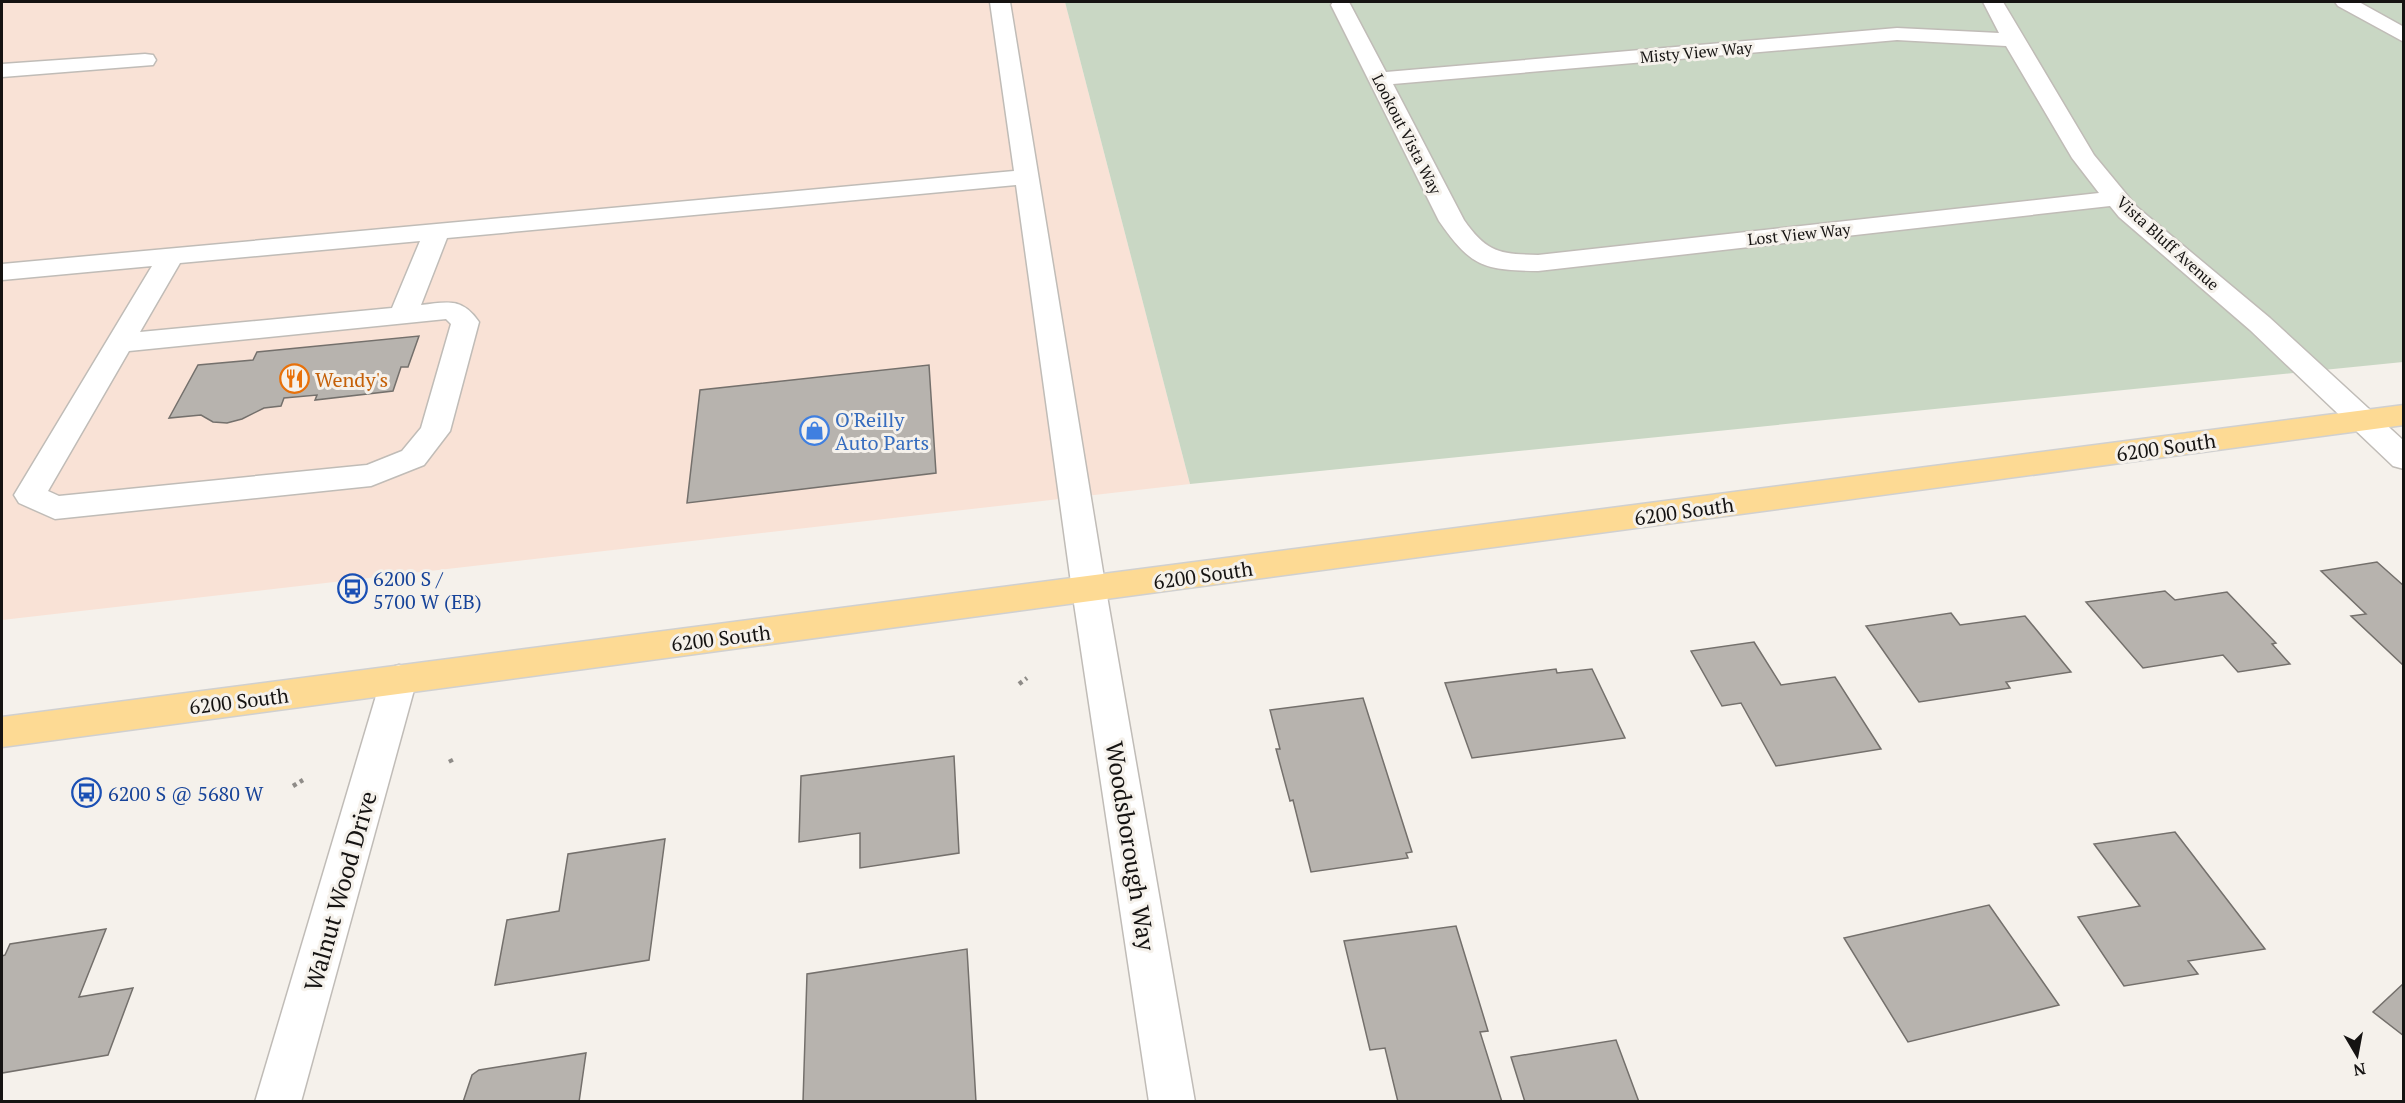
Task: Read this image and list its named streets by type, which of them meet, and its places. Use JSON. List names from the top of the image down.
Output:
{
  "streets": {
    "main road": ["6200 South"],
    "street": [
      "Misty View Way",
      "Lookout Vista Way",
      "Lost View Way",
      "Vista Bluff Avenue",
      "Woodsborough Way",
      "Walnut Wood Drive"
    ]
  },
  "crossings": [
    ["Misty View Way", "Lookout Vista Way"],
    ["Misty View Way", "Vista Bluff Avenue"],
    ["Lookout Vista Way", "Lost View Way"],
    ["Lost View Way", "Vista Bluff Avenue"],
    ["Vista Bluff Avenue", "6200 South"],
    ["6200 South", "Woodsborough Way"],
    ["6200 South", "Walnut Wood Drive"]
  ],
  "places": {
    "restaurant": ["Wendy's"],
    "shop": ["O'Reilly Auto Parts"],
    "bus stop": ["6200 S / 5700 W (EB)", "6200 S @ 5680 W"]
  },
  "north": "bottom"
}
